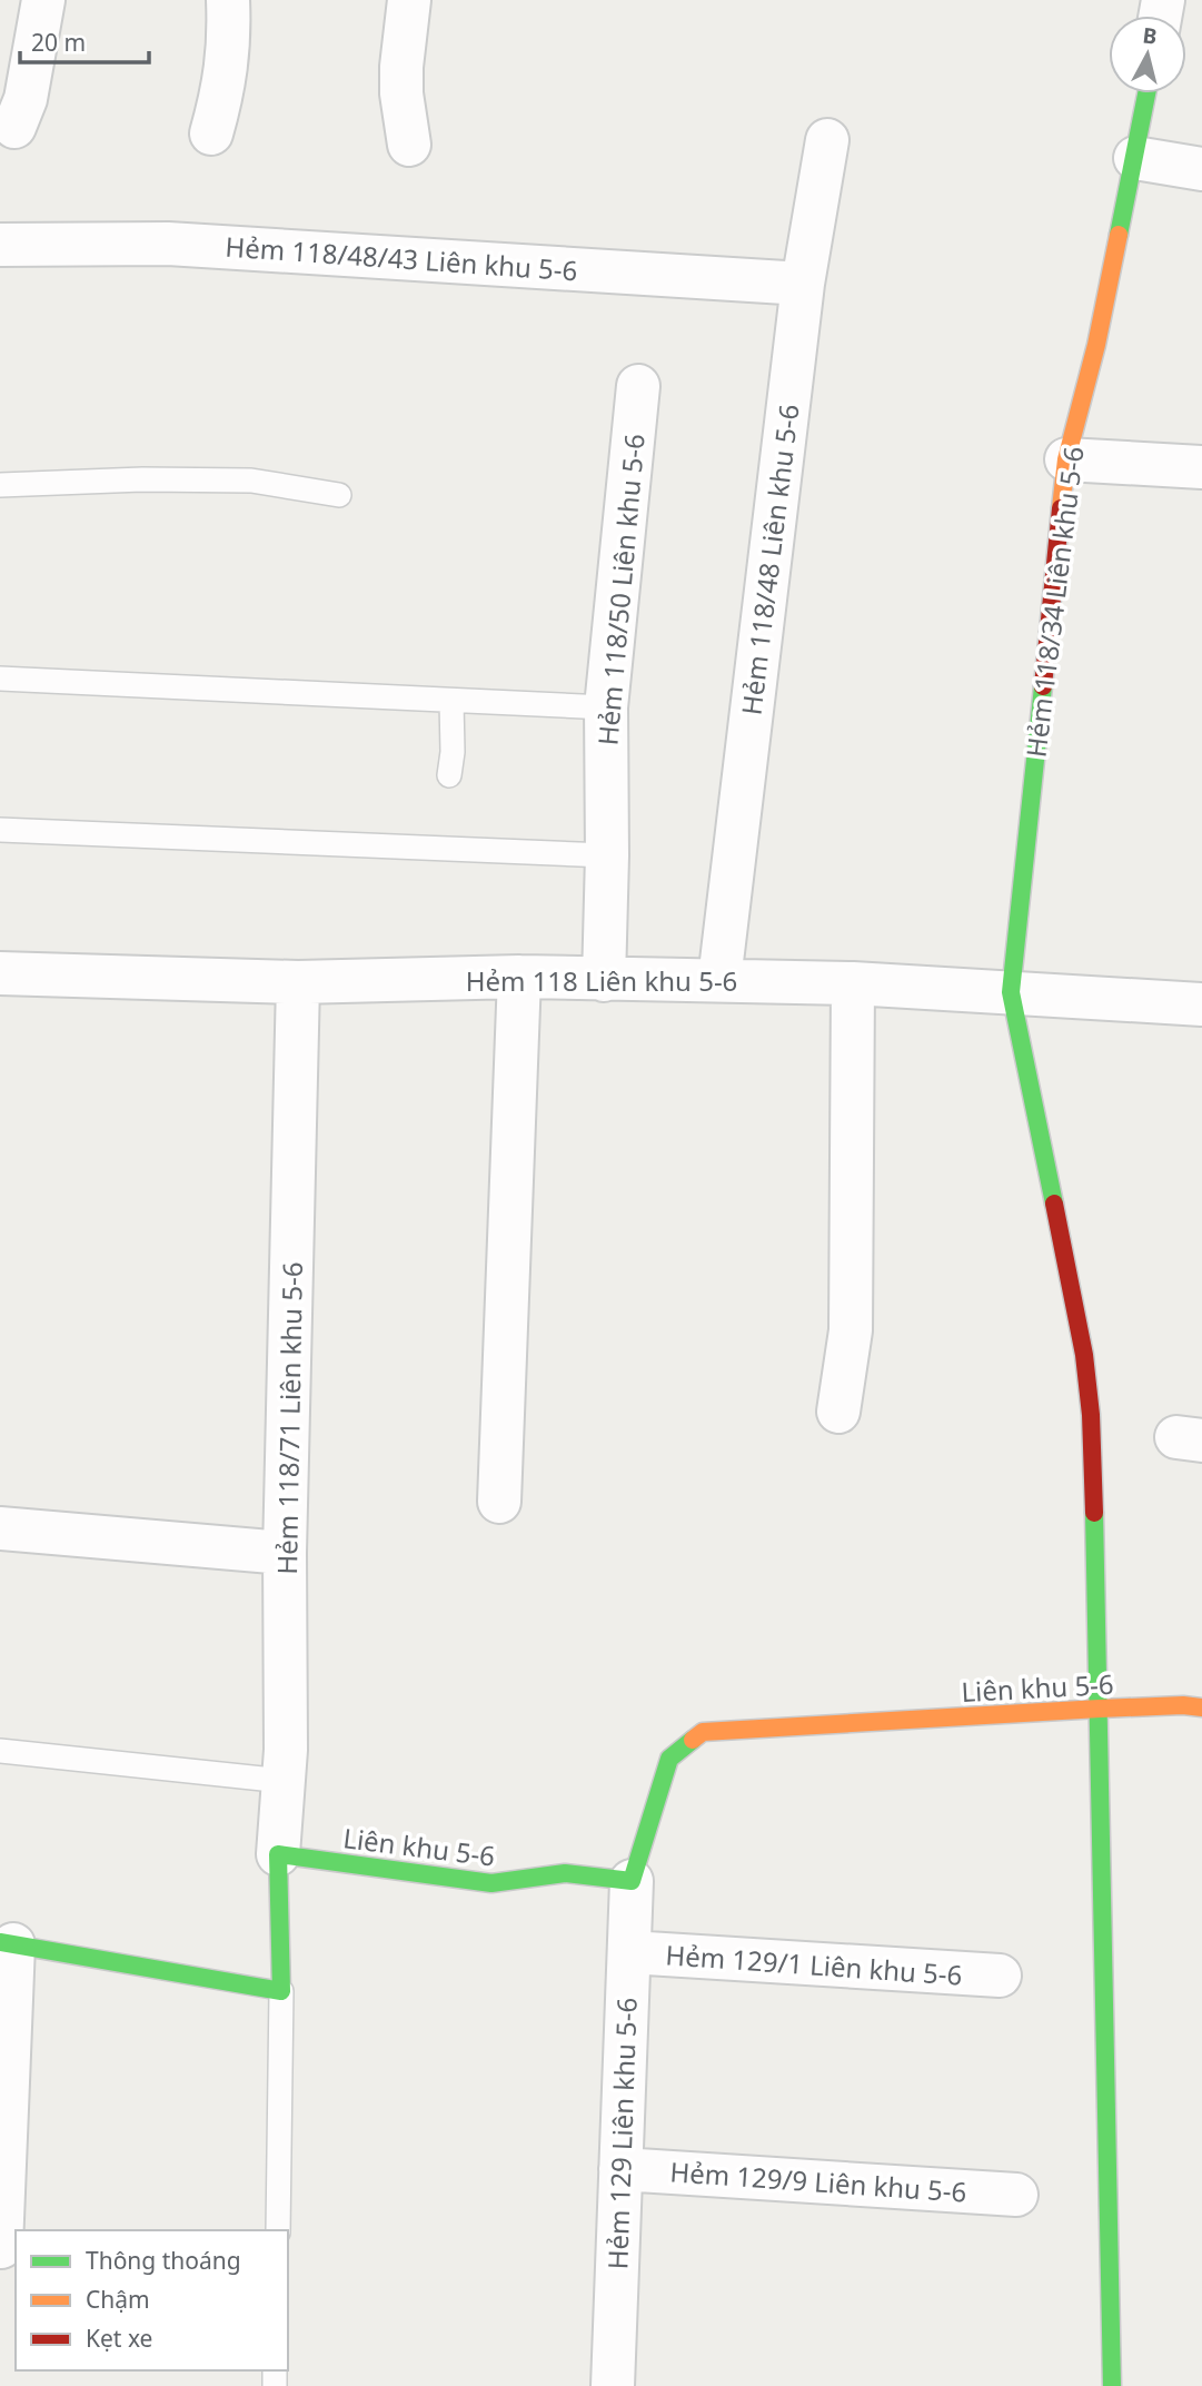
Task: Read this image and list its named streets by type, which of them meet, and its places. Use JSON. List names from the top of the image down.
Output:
{
  "streets": {
    "street": [
      "Hẻm 118/48/43 Liên khu 5-6",
      "Hẻm 118/48 Liên khu 5-6",
      "Hẻm 118/50 Liên khu 5-6",
      "Hẻm 118/34 Liên khu 5-6",
      "Hẻm 118 Liên khu 5-6",
      "Hẻm 118/71 Liên khu 5-6",
      "Liên khu 5-6",
      "Hẻm 129/1 Liên khu 5-6",
      "Hẻm 129 Liên khu 5-6",
      "Hẻm 129/9 Liên khu 5-6"
    ]
  },
  "crossings": [
    ["Hẻm 118/48/43 Liên khu 5-6", "Hẻm 118/48 Liên khu 5-6"],
    ["Hẻm 118/48 Liên khu 5-6", "Hẻm 118 Liên khu 5-6"],
    ["Hẻm 118/50 Liên khu 5-6", "Hẻm 118 Liên khu 5-6"],
    ["Hẻm 118/34 Liên khu 5-6", "Hẻm 118 Liên khu 5-6"],
    ["Hẻm 118/34 Liên khu 5-6", "Liên khu 5-6"],
    ["Hẻm 118 Liên khu 5-6", "Hẻm 118/71 Liên khu 5-6"],
    ["Hẻm 118/71 Liên khu 5-6", "Liên khu 5-6"],
    ["Liên khu 5-6", "Hẻm 129 Liên khu 5-6"],
    ["Hẻm 129/1 Liên khu 5-6", "Hẻm 129 Liên khu 5-6"],
    ["Hẻm 129 Liên khu 5-6", "Hẻm 129/9 Liên khu 5-6"]
  ],
  "legend": ["Thông thoáng", "Chậm", "Kẹt xe"],
  "scale_bar": "20 m",
  "north": "top"
}
